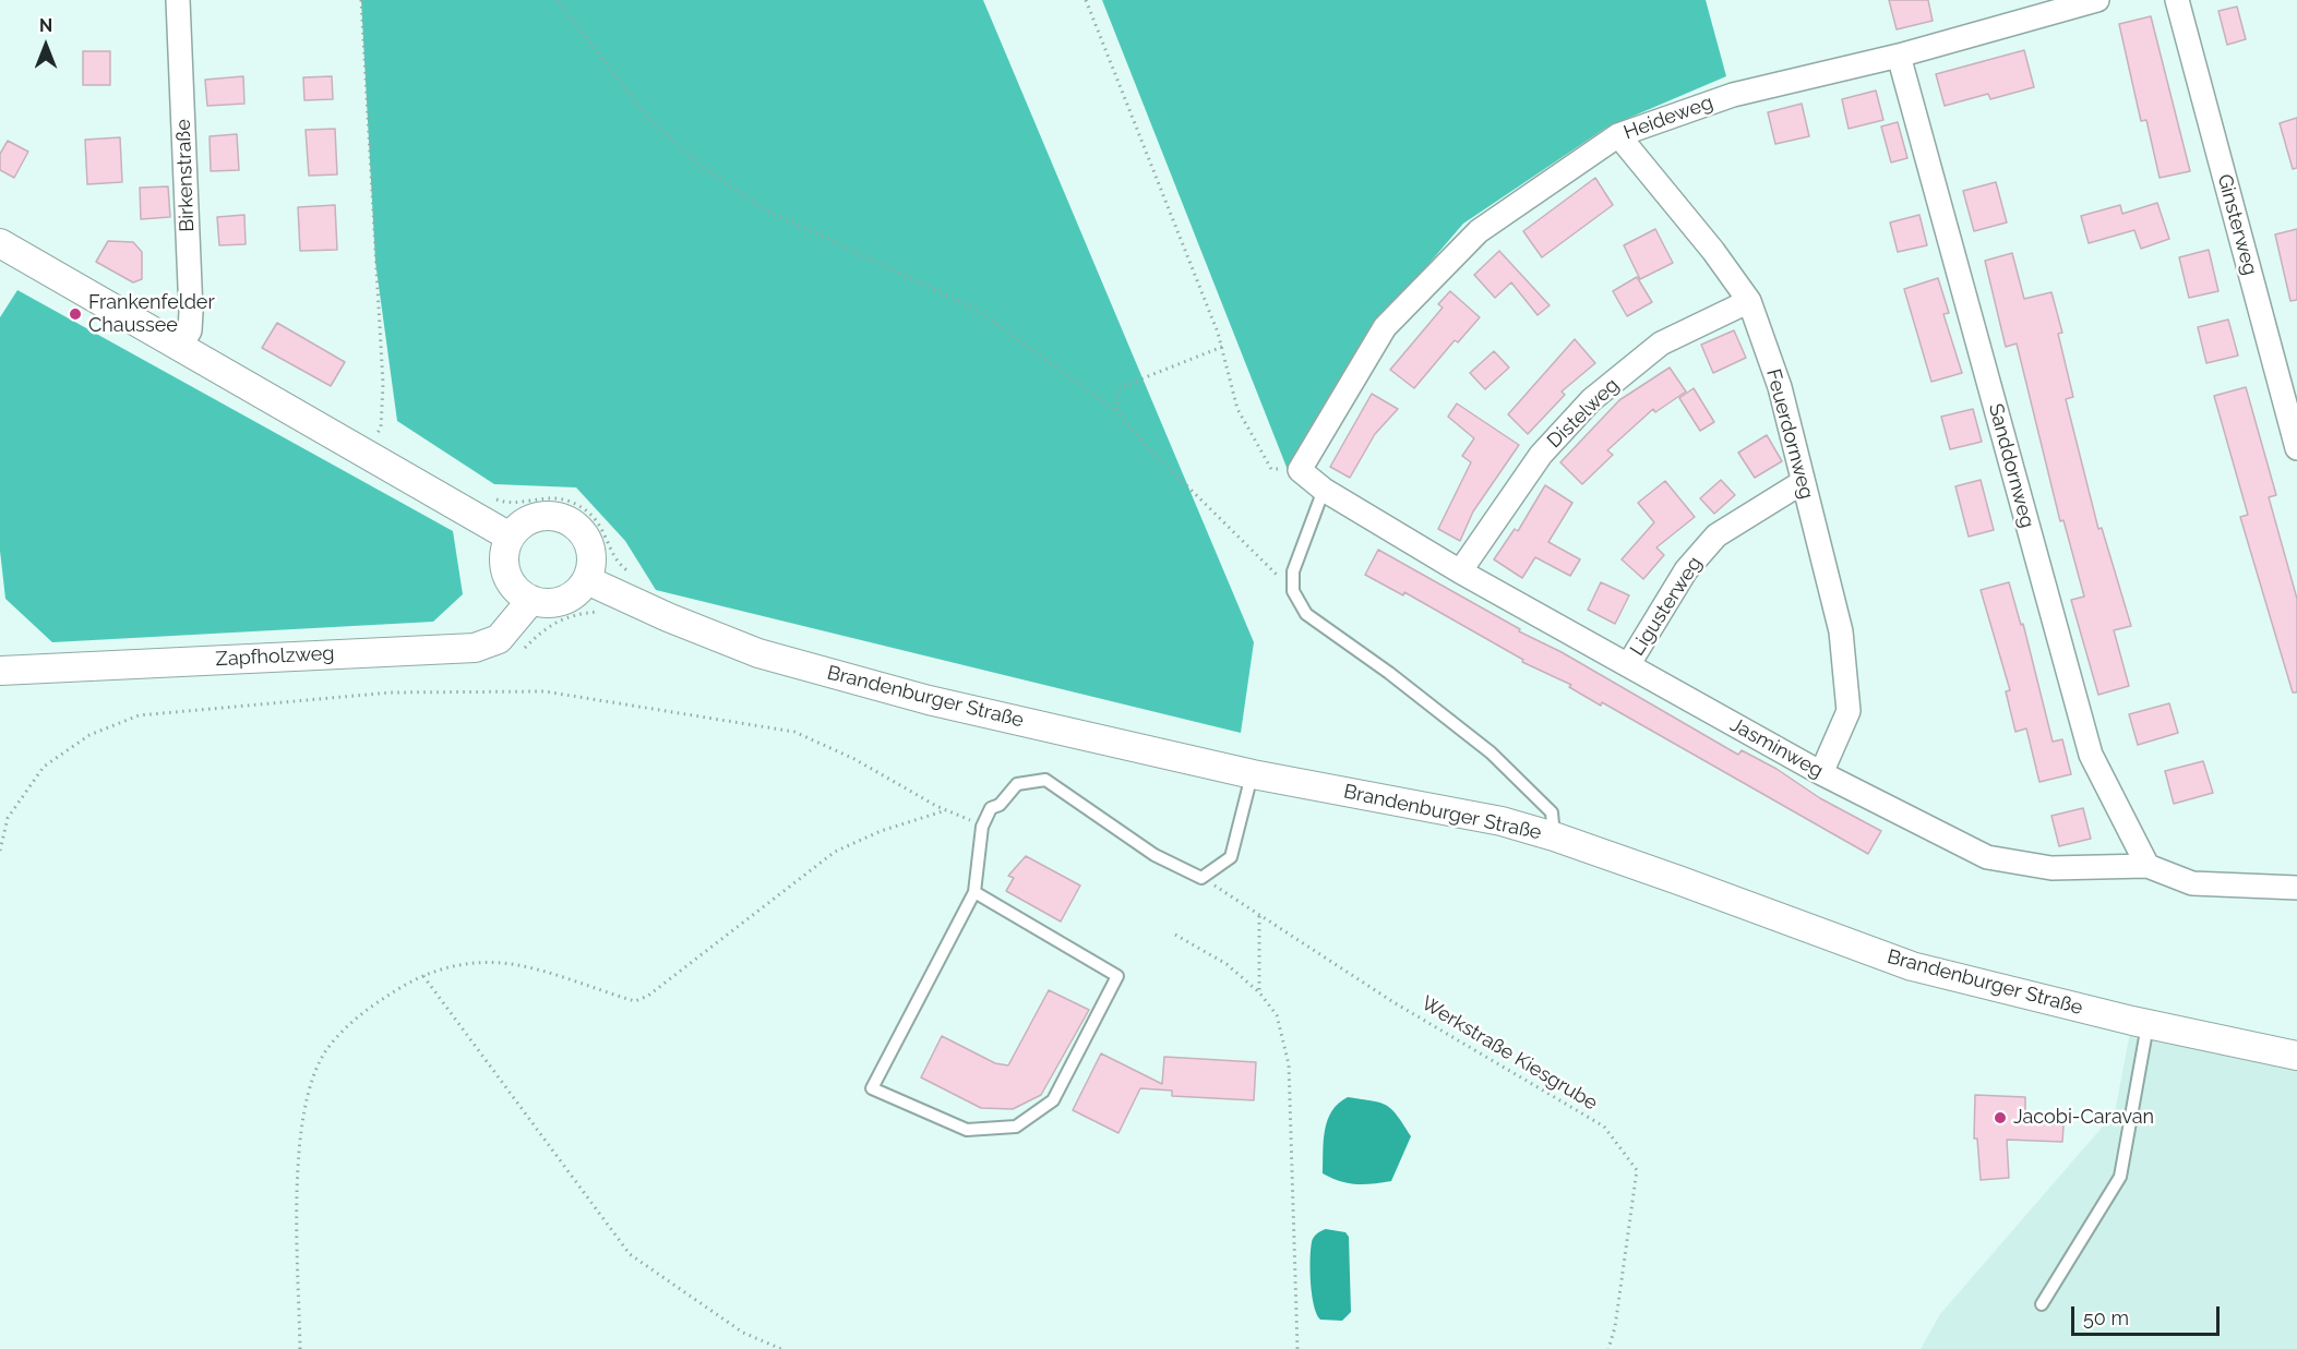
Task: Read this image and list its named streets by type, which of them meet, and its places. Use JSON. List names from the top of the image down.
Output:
{
  "streets": {
    "street": [
      "Heideweg",
      "Birkenstraße",
      "Ginsterweg",
      "Distelweg",
      "Feuerdornweg",
      "Sanddornweg",
      "Ligusterweg",
      "Zapfholzweg",
      "Brandenburger Straße",
      "Jasminweg"
    ],
    "path": ["Werkstraße Kiesgrube"]
  },
  "crossings": [
    ["Heideweg", "Feuerdornweg"],
    ["Heideweg", "Sanddornweg"],
    ["Heideweg", "Jasminweg"],
    ["Distelweg", "Feuerdornweg"],
    ["Distelweg", "Jasminweg"],
    ["Feuerdornweg", "Ligusterweg"],
    ["Feuerdornweg", "Jasminweg"],
    ["Sanddornweg", "Jasminweg"],
    ["Ligusterweg", "Jasminweg"],
    ["Zapfholzweg", "Brandenburger Straße"]
  ],
  "places": ["Frankenfelder Chaussee", "Jacobi-Caravan"],
  "scale_bar": "50 m",
  "north": "top"
}
